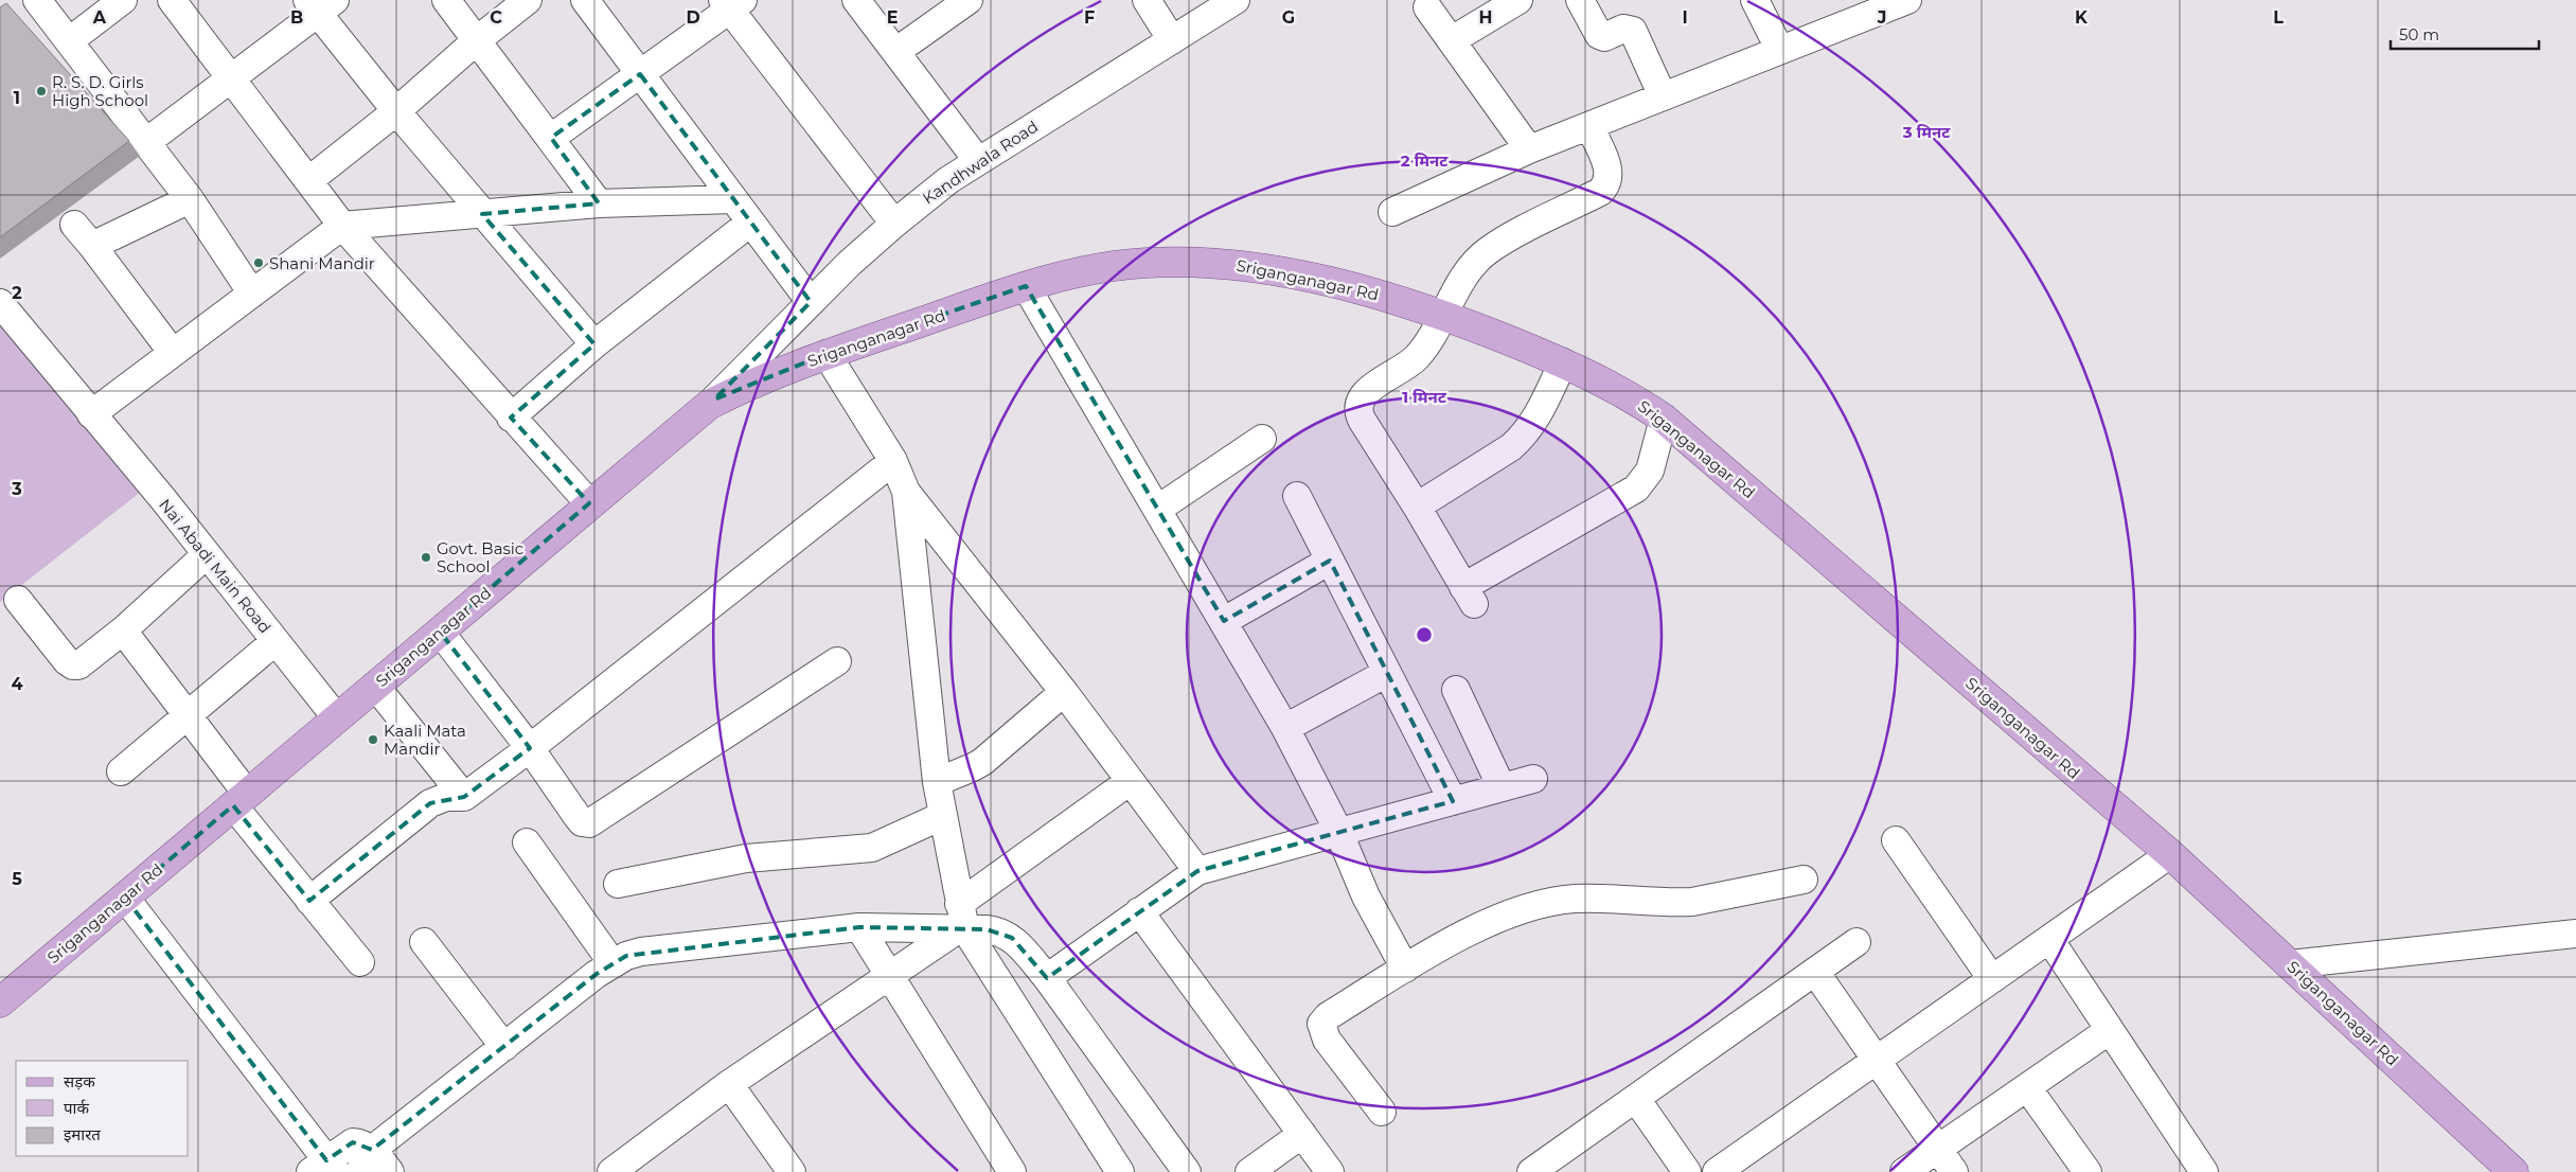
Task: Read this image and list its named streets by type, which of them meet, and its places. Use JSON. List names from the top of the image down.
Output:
{
  "streets": {
    "main road": ["Sriganganagar Rd"],
    "street": ["Kandhwala Road", "Nai Abadi Main Road"]
  },
  "crossings": [
    ["Kandhwala Road", "Sriganganagar Rd"],
    ["Sriganganagar Rd", "Nai Abadi Main Road"]
  ],
  "places": [
    "R. S. D. Girls High School",
    "Shani Mandir",
    "Govt. Basic School",
    "Kaali Mata Mandir"
  ],
  "legend": ["सड़क", "पार्क", "इमारत"],
  "scale_bar": "50 m",
  "grid": {
    "columns": [
      "A",
      "B",
      "C",
      "D",
      "E",
      "F",
      "G",
      "H",
      "I",
      "J",
      "K",
      "L"
    ],
    "rows": [
      "1",
      "2",
      "3",
      "4",
      "5"
    ]
  },
  "rings": ["3 मिनट", "2 मिनट", "1 मिनट"]
}
